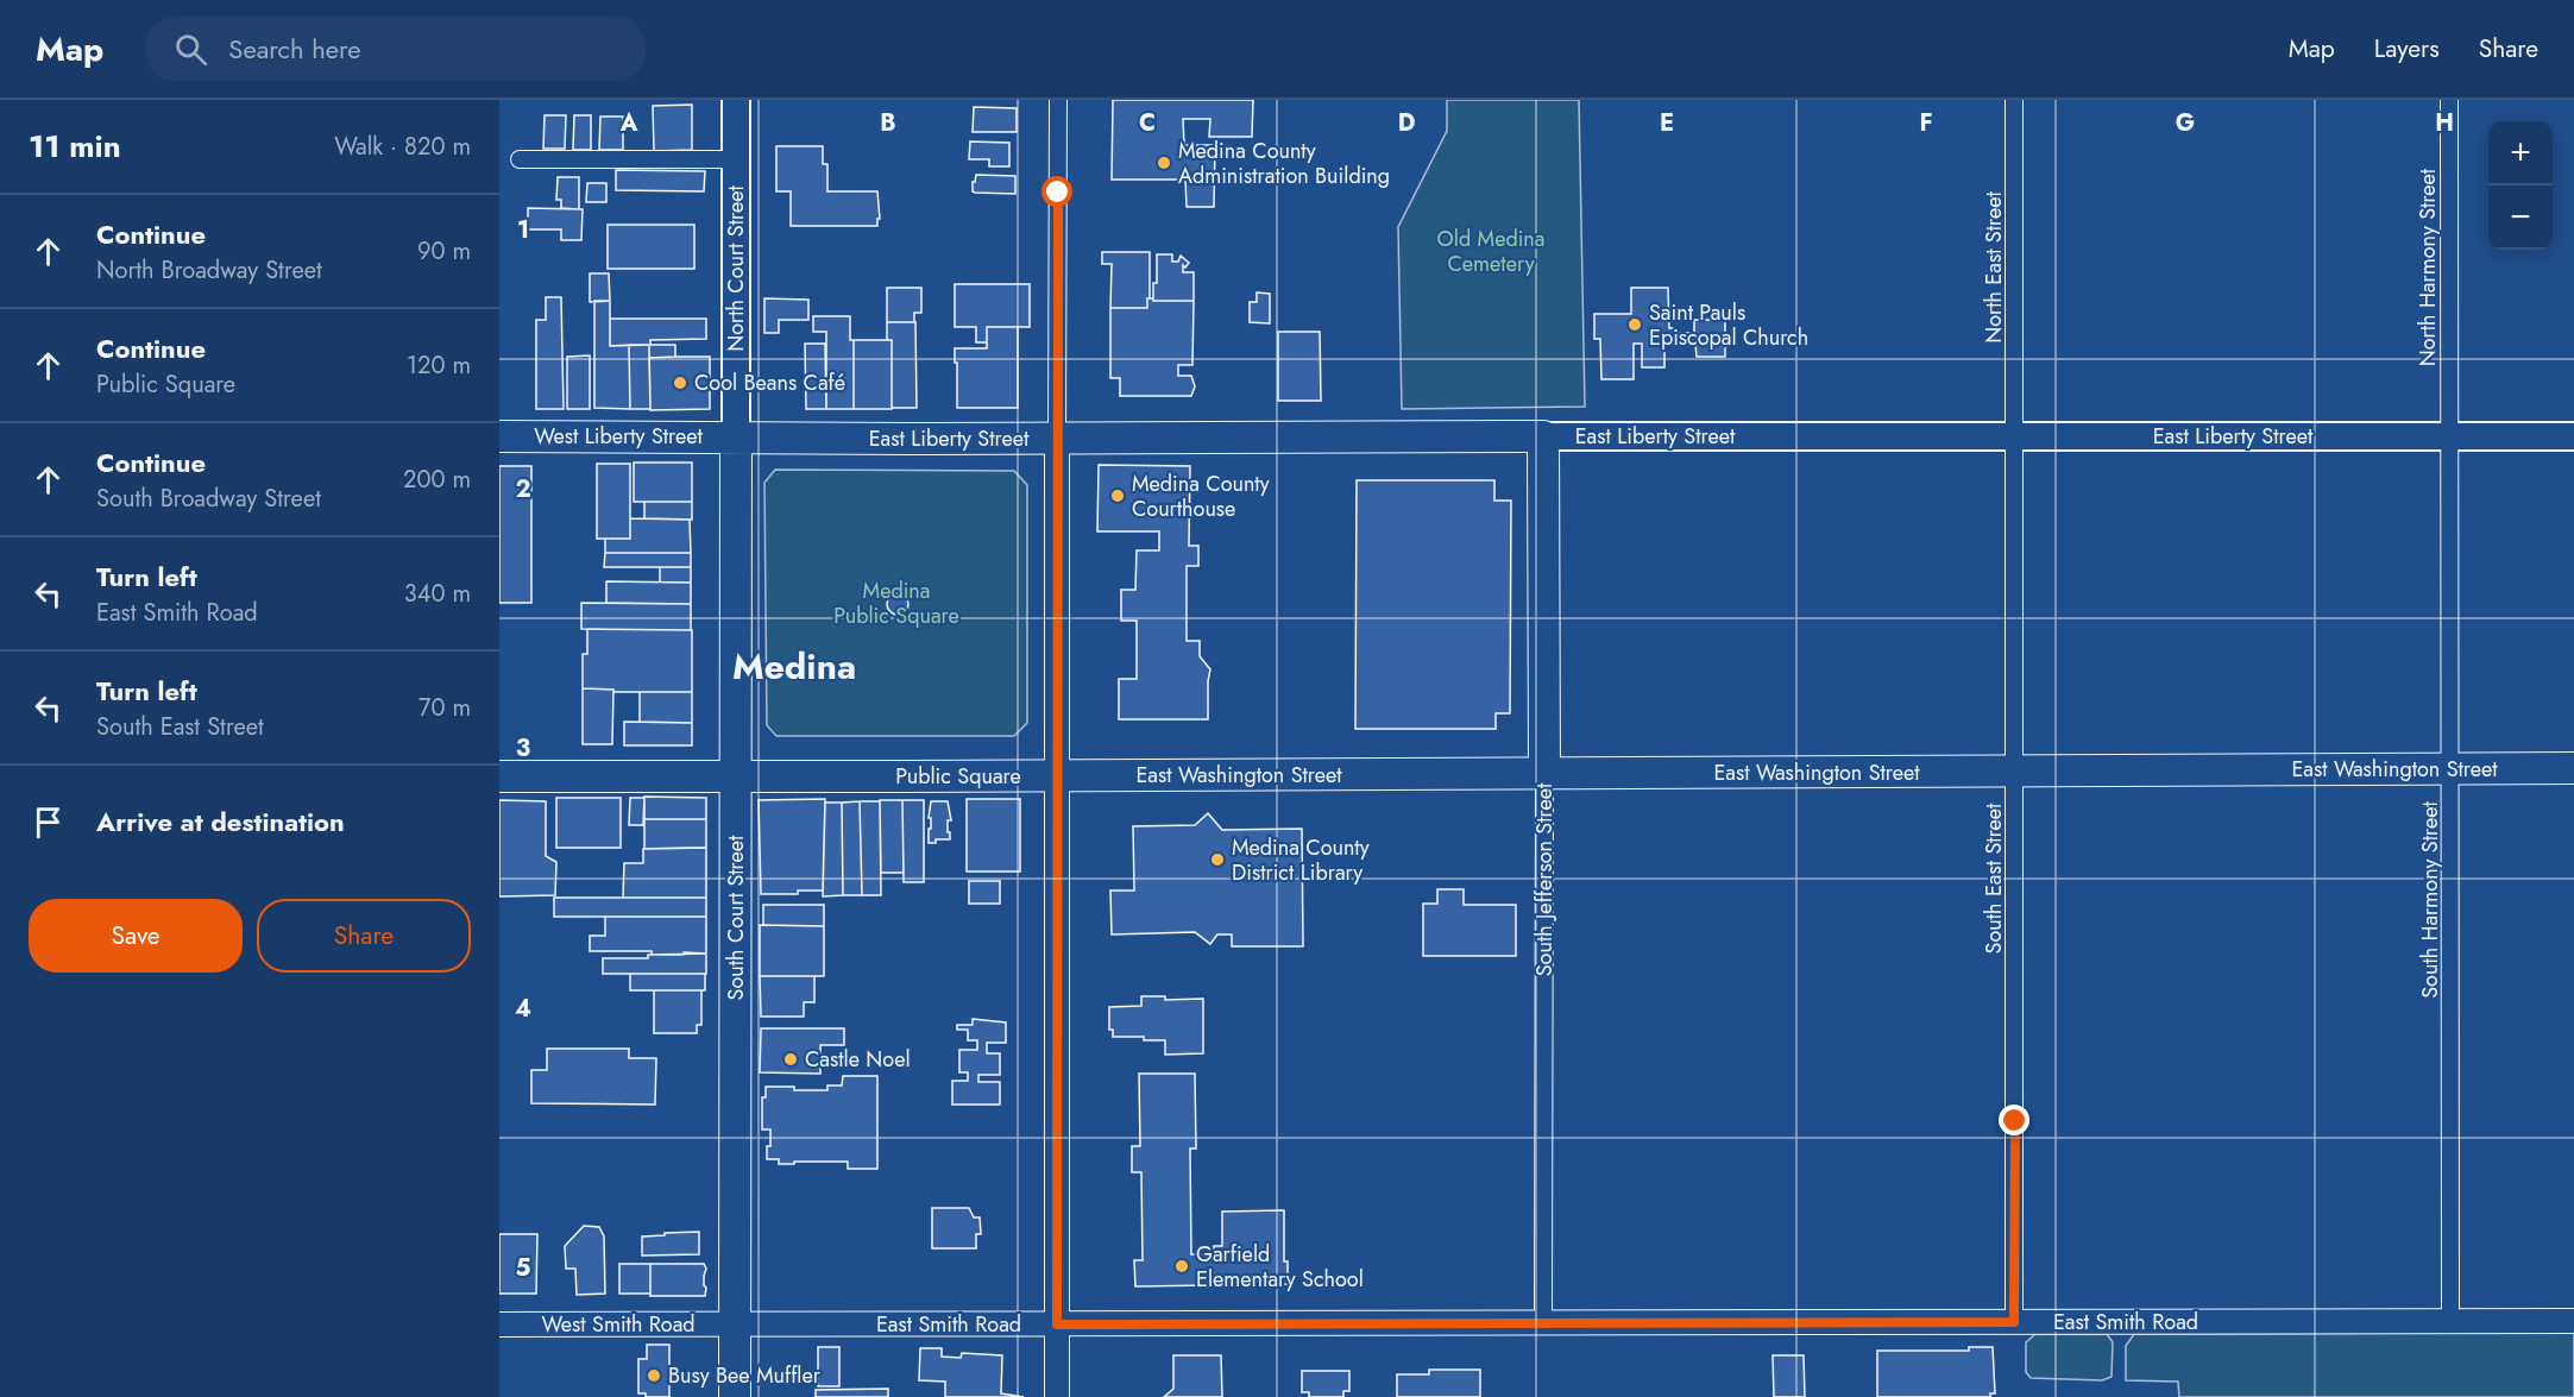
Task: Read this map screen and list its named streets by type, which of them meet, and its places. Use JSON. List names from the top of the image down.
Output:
{
  "streets": {
    "highway": [
      "West Liberty Street",
      "East Liberty Street",
      "East Washington Street",
      "Public Square",
      "South Jefferson Street",
      "South Court Street"
    ],
    "main road": ["North Court Street"],
    "street": [
      "North East Street",
      "North Harmony Street",
      "South East Street",
      "South Harmony Street",
      "East Smith Road",
      "West Smith Road"
    ]
  },
  "crossings": [
    ["North East Street", "East Liberty Street"],
    ["North East Street", "South East Street"],
    ["North Harmony Street", "East Liberty Street"],
    ["North Harmony Street", "South Harmony Street"],
    ["North Court Street", "West Liberty Street"],
    ["North Court Street", "East Liberty Street"],
    ["North Court Street", "South Court Street"],
    ["West Liberty Street", "East Liberty Street"],
    ["West Liberty Street", "South Court Street"],
    ["East Liberty Street", "South East Street"],
    ["East Liberty Street", "South Jefferson Street"],
    ["East Liberty Street", "South Harmony Street"],
    ["East Liberty Street", "South Court Street"],
    ["East Washington Street", "Public Square"],
    ["East Washington Street", "South East Street"],
    ["East Washington Street", "South Jefferson Street"],
    ["East Washington Street", "South Harmony Street"],
    ["Public Square", "South Court Street"],
    ["South East Street", "East Smith Road"],
    ["South Jefferson Street", "East Smith Road"],
    ["South Harmony Street", "East Smith Road"],
    ["South Court Street", "East Smith Road"],
    ["South Court Street", "West Smith Road"],
    ["East Smith Road", "West Smith Road"]
  ],
  "districts": ["Medina"],
  "parks": ["Old Medina Cemetery", "Medina Public Square"],
  "places": [
    "Medina County Administration Building",
    "Saint Pauls Episcopal Church",
    "Cool Beans Café",
    "Medina County Courthouse",
    "Medina County District Library",
    "Castle Noel",
    "Garfield Elementary School",
    "Busy Bee Muffler"
  ],
  "page": {
    "header": "Map",
    "search": "Search here",
    "nav": ["Map", "Layers", "Share"],
    "heading": ["11 min", "Walk · 820 m"],
    "map_buttons": ["+", "−"],
    "list": [
      ["Continue", "North Broadway Street", "90 m"],
      ["Continue", "Public Square", "120 m"],
      ["Continue", "South Broadway Street", "200 m"],
      ["Turn left", "East Smith Road", "340 m"],
      ["Turn left", "South East Street", "70 m"],
      "Arrive at destination"
    ],
    "buttons": ["Save", "Share"]
  },
  "grid": {
    "columns": [
      "A",
      "B",
      "C",
      "D",
      "E",
      "F",
      "G",
      "H"
    ],
    "rows": [
      "1",
      "2",
      "3",
      "4",
      "5"
    ]
  }
}
